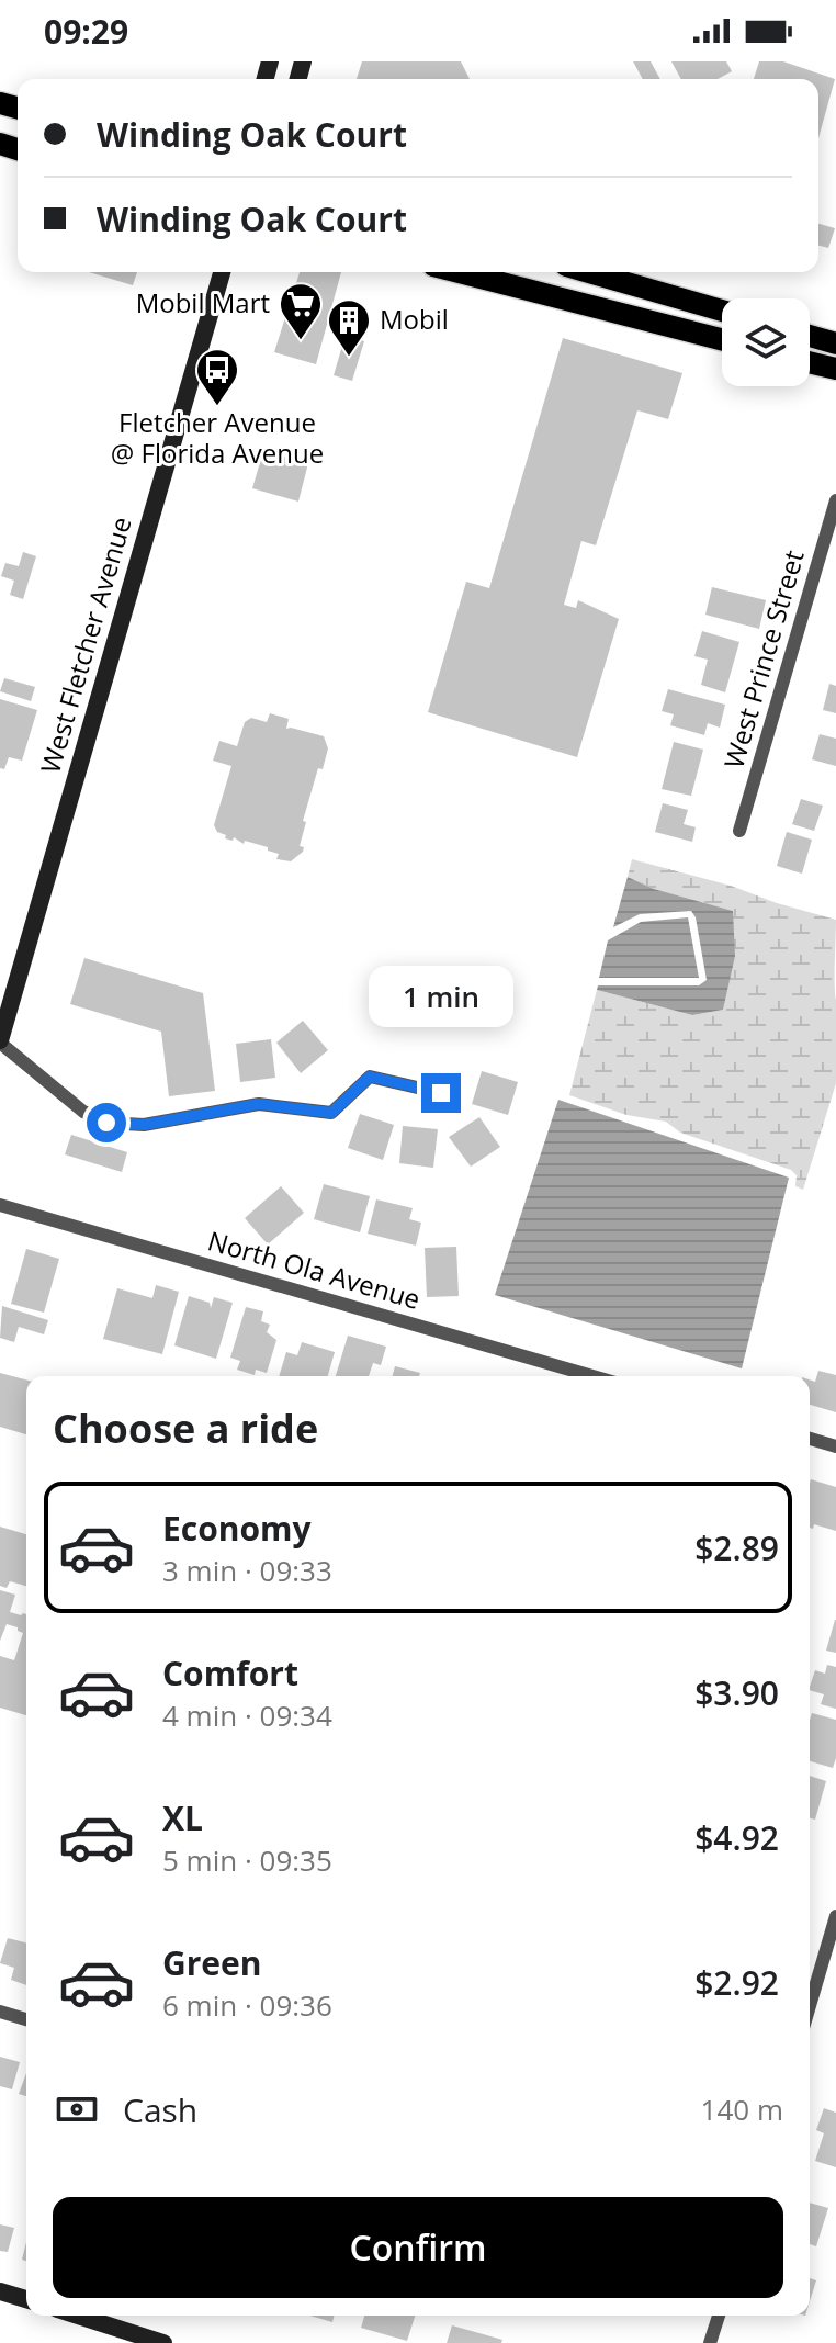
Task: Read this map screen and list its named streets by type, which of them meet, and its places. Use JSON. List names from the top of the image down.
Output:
{
  "streets": {
    "main road": ["West Fletcher Avenue"],
    "street": ["West Prince Street", "North Ola Avenue"]
  },
  "places": {
    "supermarket": ["Mobil Mart"],
    "building": ["Mobil"],
    "bus stop": ["Fletcher Avenue @ Florida Avenue"]
  },
  "page": {
    "status": "09:29",
    "banner": ["Winding Oak Court", "Winding Oak Court"],
    "bubble": "1 min",
    "heading": "Choose a ride",
    "list": [
      {
        "name": "Economy",
        "note": "3 min · 09:33",
        "value": "$2.89"
      },
      {
        "name": "Comfort",
        "note": "4 min · 09:34",
        "value": "$3.90"
      },
      {
        "name": "XL",
        "note": "5 min · 09:35",
        "value": "$4.92"
      },
      {
        "name": "Green",
        "note": "6 min · 09:36",
        "value": "$2.92"
      }
    ],
    "pay": ["Cash", "140 m"],
    "buttons": "Confirm"
  }
}
